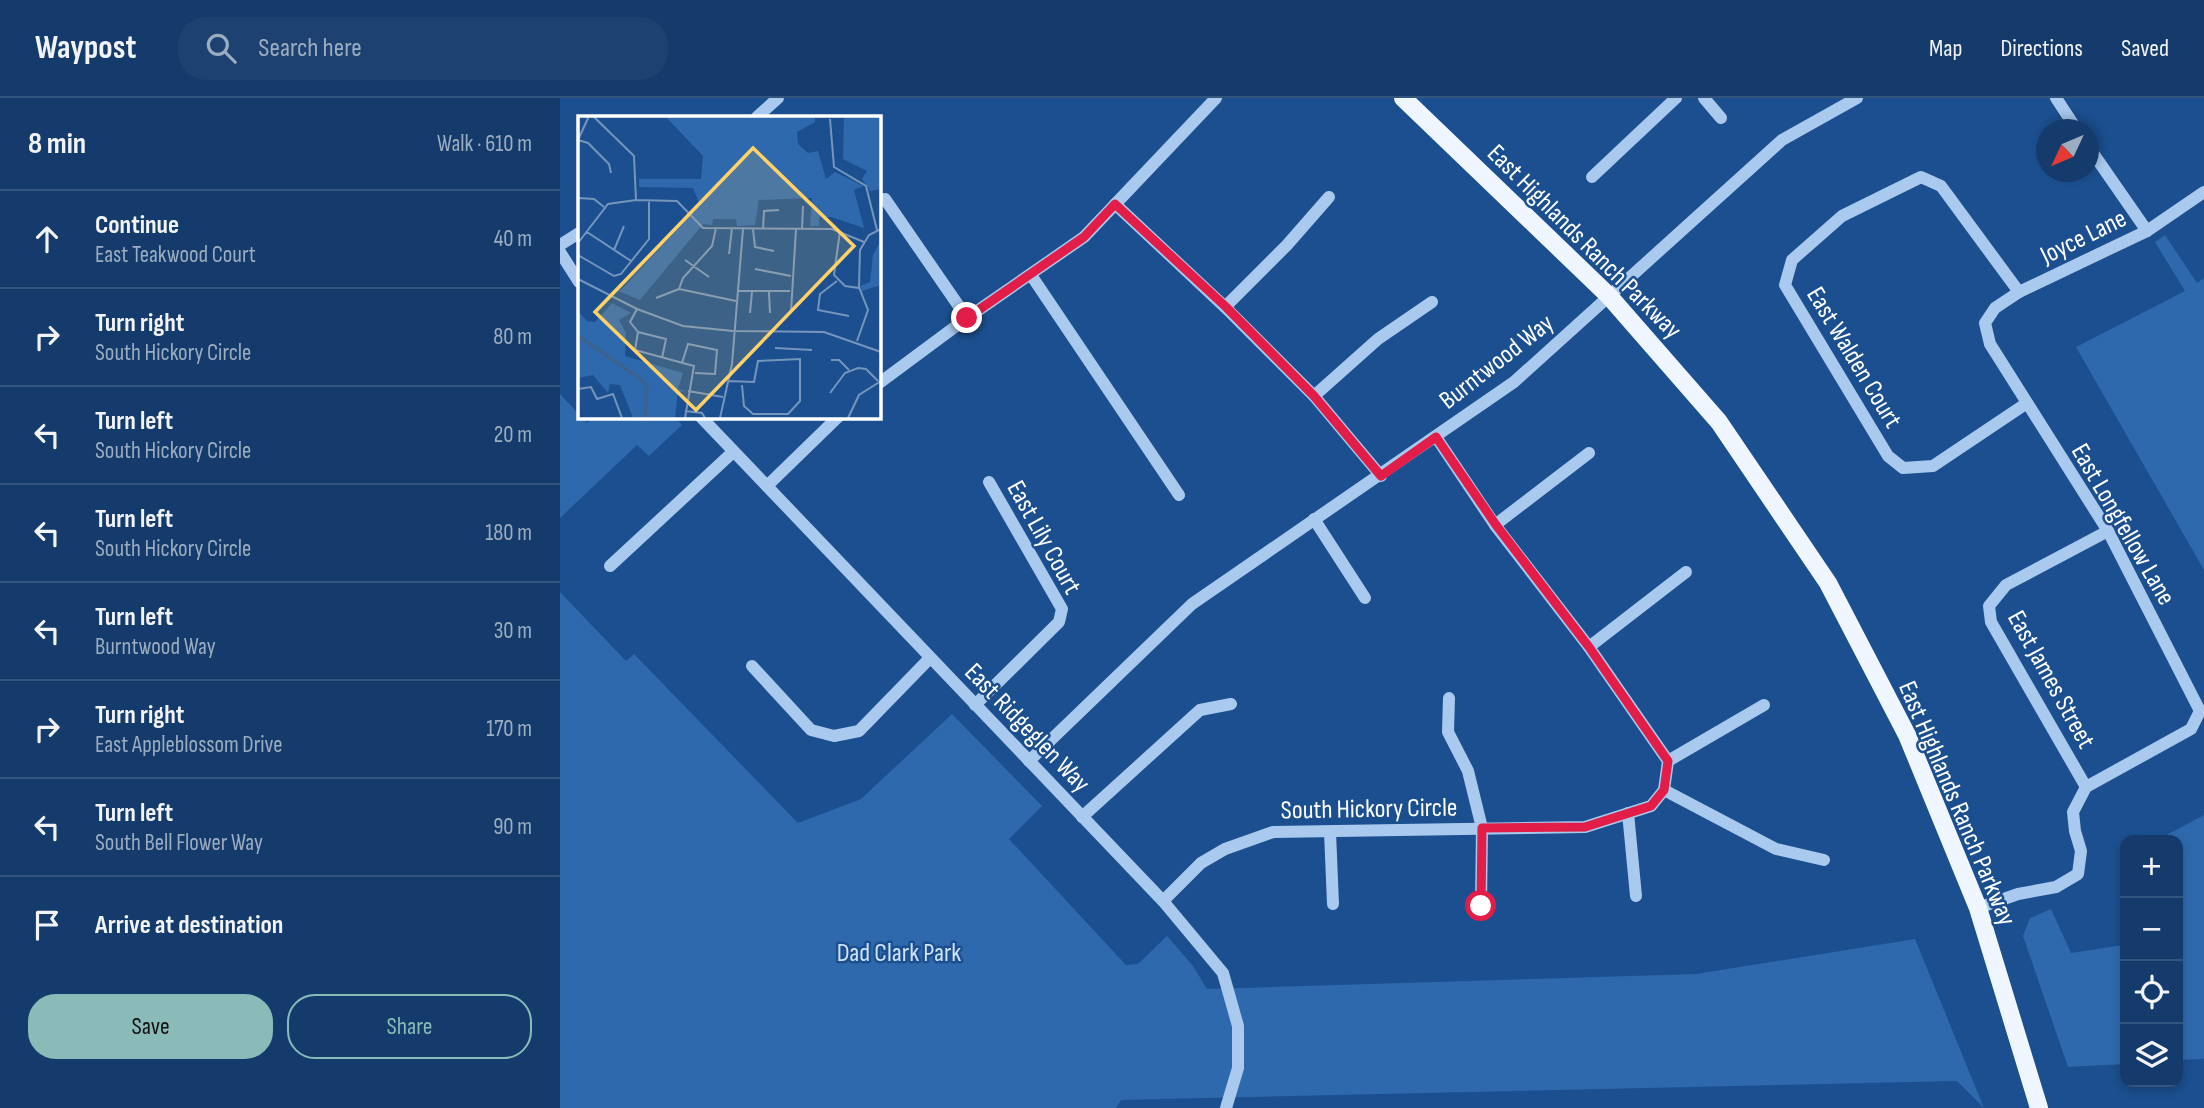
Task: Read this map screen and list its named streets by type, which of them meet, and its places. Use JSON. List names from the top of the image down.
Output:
{
  "streets": {
    "main road": ["East Highlands Ranch Parkway"],
    "street": [
      "Joyce Lane",
      "East Walden Court",
      "Burntwood Way",
      "East Longfellow Lane",
      "East Lily Court",
      "East James Street",
      "East Ridgeglen Way",
      "South Hickory Circle"
    ]
  },
  "crossings": [
    ["Joyce Lane", "East Walden Court"],
    ["Joyce Lane", "East Longfellow Lane"],
    ["East Highlands Ranch Parkway", "Burntwood Way"],
    ["East Walden Court", "East Longfellow Lane"],
    ["Burntwood Way", "East Ridgeglen Way"],
    ["East Longfellow Lane", "East James Street"],
    ["East Lily Court", "East Ridgeglen Way"],
    ["East Ridgeglen Way", "South Hickory Circle"]
  ],
  "parks": ["Dad Clark Park"],
  "north": "bottom left",
  "page": {
    "header": "Waypost",
    "search": "Search here",
    "nav": ["Map", "Directions", "Saved"],
    "heading": ["8 min", "Walk · 610 m"],
    "list": [
      ["Continue", "East Teakwood Court", "40 m"],
      ["Turn right", "South Hickory Circle", "80 m"],
      ["Turn left", "South Hickory Circle", "20 m"],
      ["Turn left", "South Hickory Circle", "180 m"],
      ["Turn left", "Burntwood Way", "30 m"],
      ["Turn right", "East Appleblossom Drive", "170 m"],
      ["Turn left", "South Bell Flower Way", "90 m"],
      "Arrive at destination"
    ],
    "map_buttons": ["+", "−"],
    "buttons": ["Save", "Share"]
  }
}
